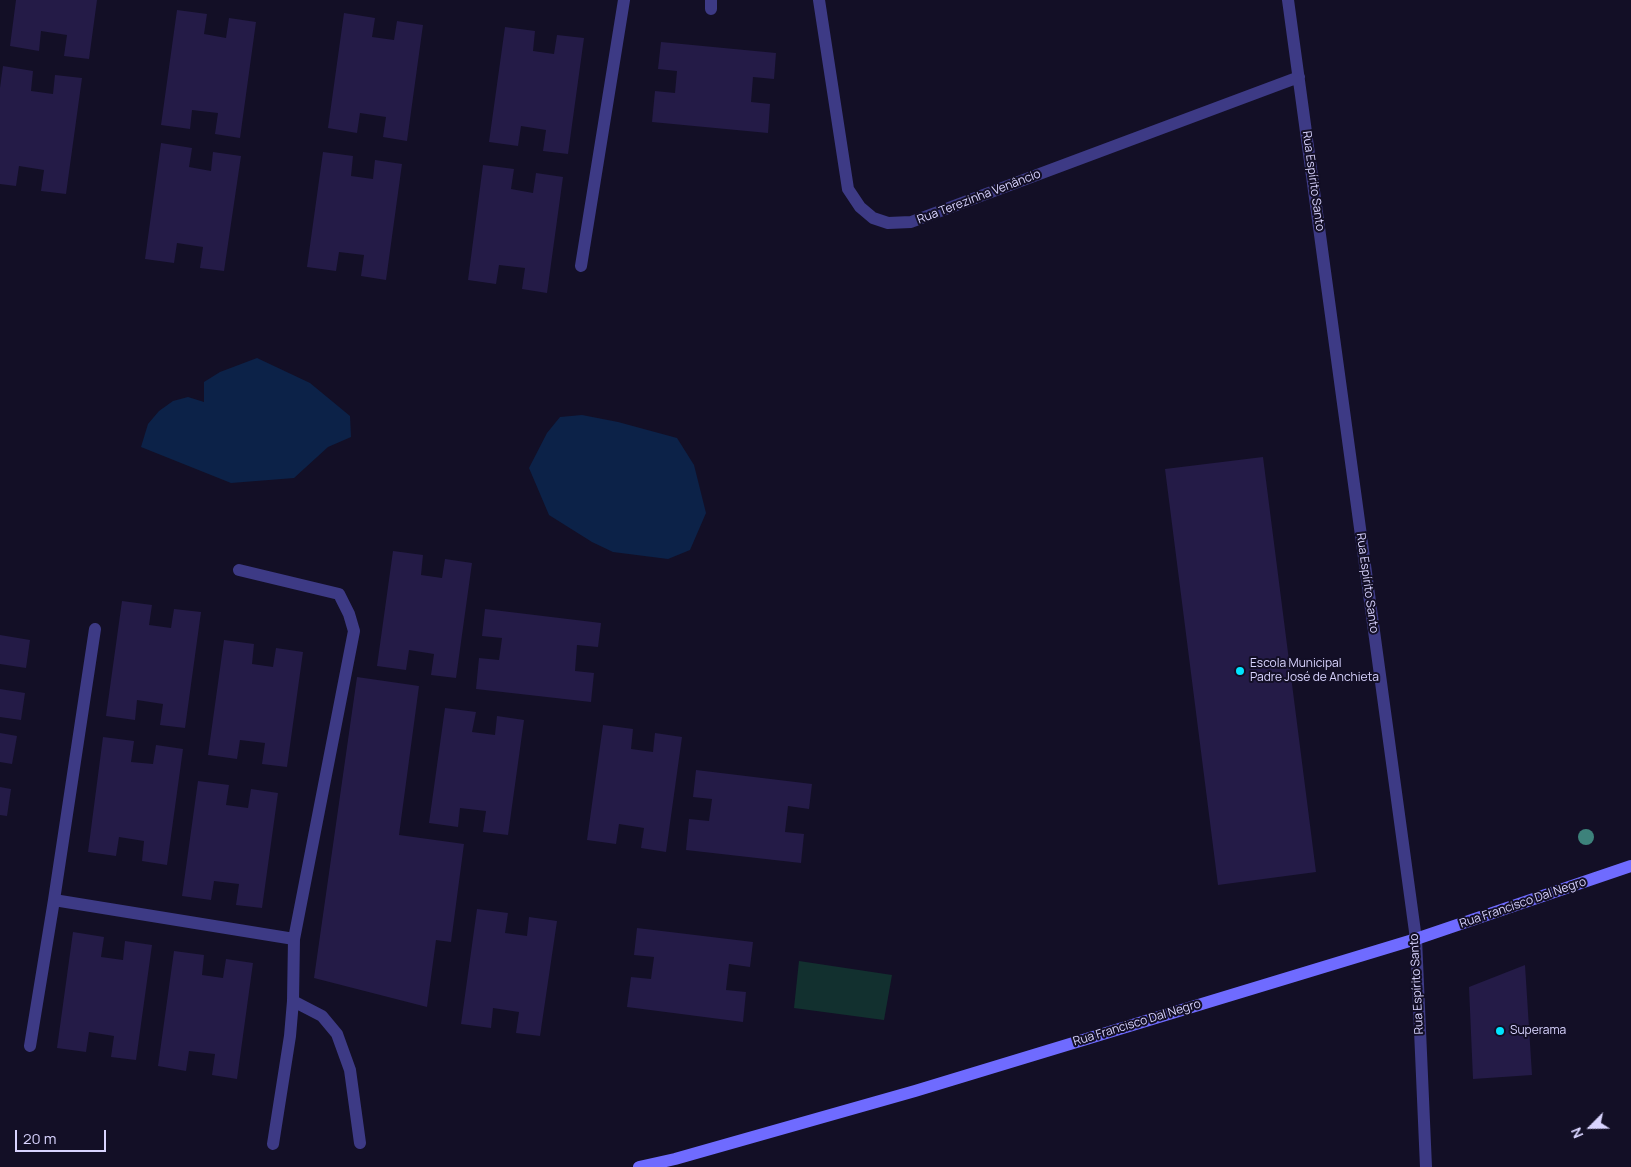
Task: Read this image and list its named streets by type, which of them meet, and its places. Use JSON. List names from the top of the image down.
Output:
{
  "streets": {
    "street": ["Rua Espírito Santo", "Rua Terezinha Venâncio", "Rua Francisco Dal Negro"]
  },
  "crossings": [
    ["Rua Espírito Santo", "Rua Terezinha Venâncio"],
    ["Rua Espírito Santo", "Rua Francisco Dal Negro"]
  ],
  "places": ["Escola Municipal Padre José de Anchieta", "Superama"],
  "scale_bar": "20 m",
  "north": "bottom left"
}
